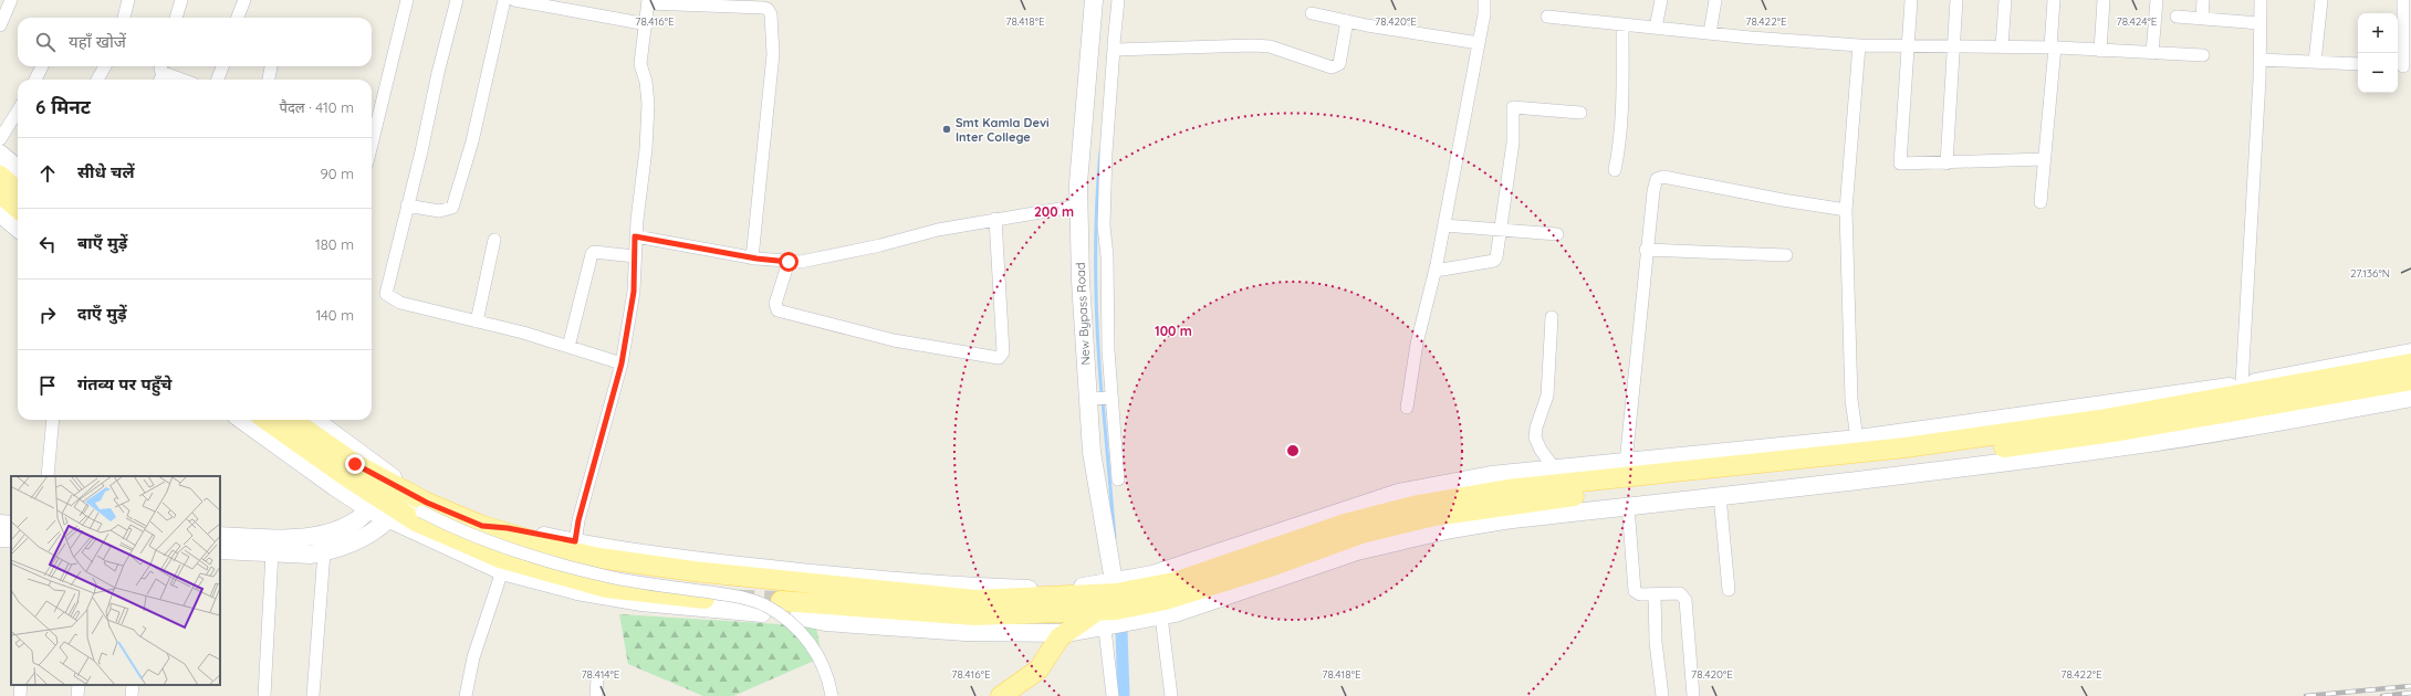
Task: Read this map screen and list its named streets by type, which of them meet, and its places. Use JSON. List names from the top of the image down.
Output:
{
  "streets": {
    "main road": ["New Bypass Road"]
  },
  "places": ["Smt Kamla Devi Inter College"],
  "page": {
    "map_buttons": ["+", "−"],
    "search": "यहाँ खोजें",
    "heading": ["6 मिनट", "पैदल · 410 m"],
    "list": [
      ["सीधे चलें", "90 m"],
      ["बाएँ मुड़ें", "180 m"],
      ["दाएँ मुड़ें", "140 m"],
      "गंतव्य पर पहुँचे"
    ]
  },
  "coordinates": [
    "78.416°E",
    "78.420°E",
    "78.422°E",
    "78.424°E",
    "78.418°E",
    "27.136°N",
    "78.414°E"
  ],
  "rings": ["200 m", "100 m"]
}
